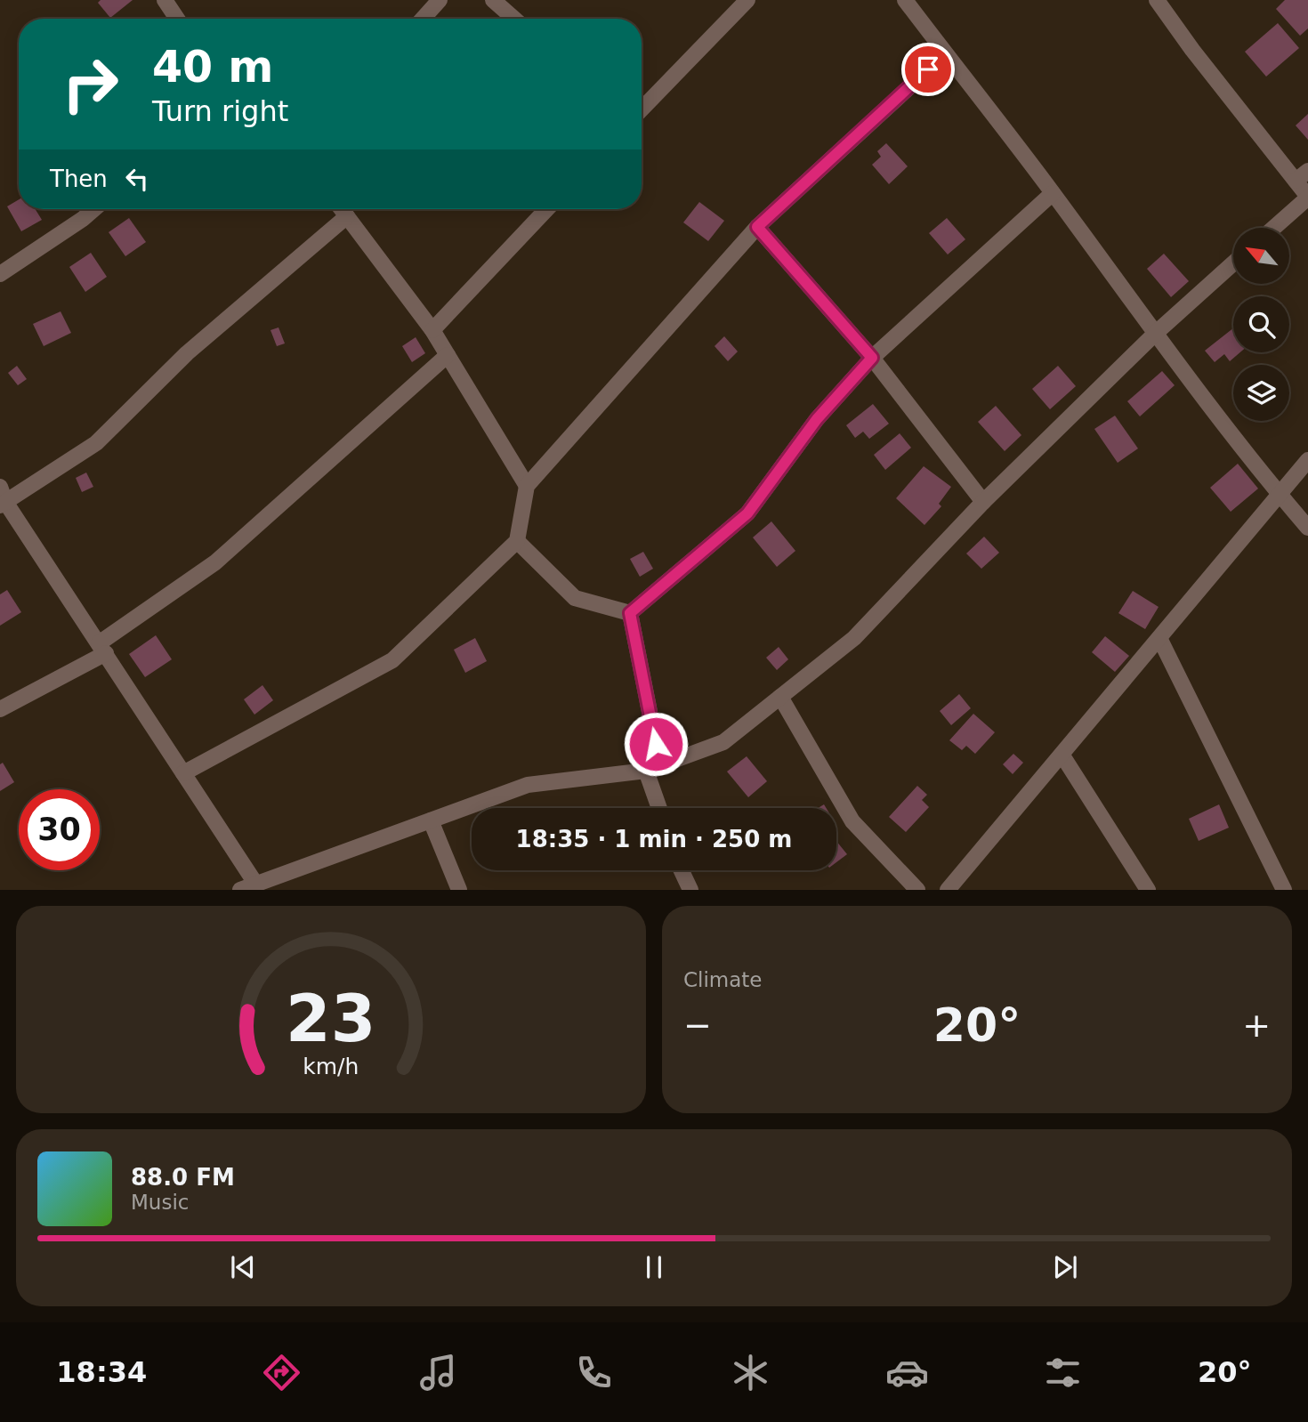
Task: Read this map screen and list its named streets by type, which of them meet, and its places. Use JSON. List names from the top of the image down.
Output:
{
  "north": "top left",
  "page": {
    "turn": ["40 m", "Turn right"],
    "then": "Then",
    "limit": "30",
    "trip": "18:35 · 1 min · 250 m",
    "tile": "Climate",
    "heat": ["−", "20°", "+"],
    "song": ["88.0 FM", "Music"],
    "tabs": ["18:34", "20°"],
    "gauge": ["23", "km/h"]
  }
}
